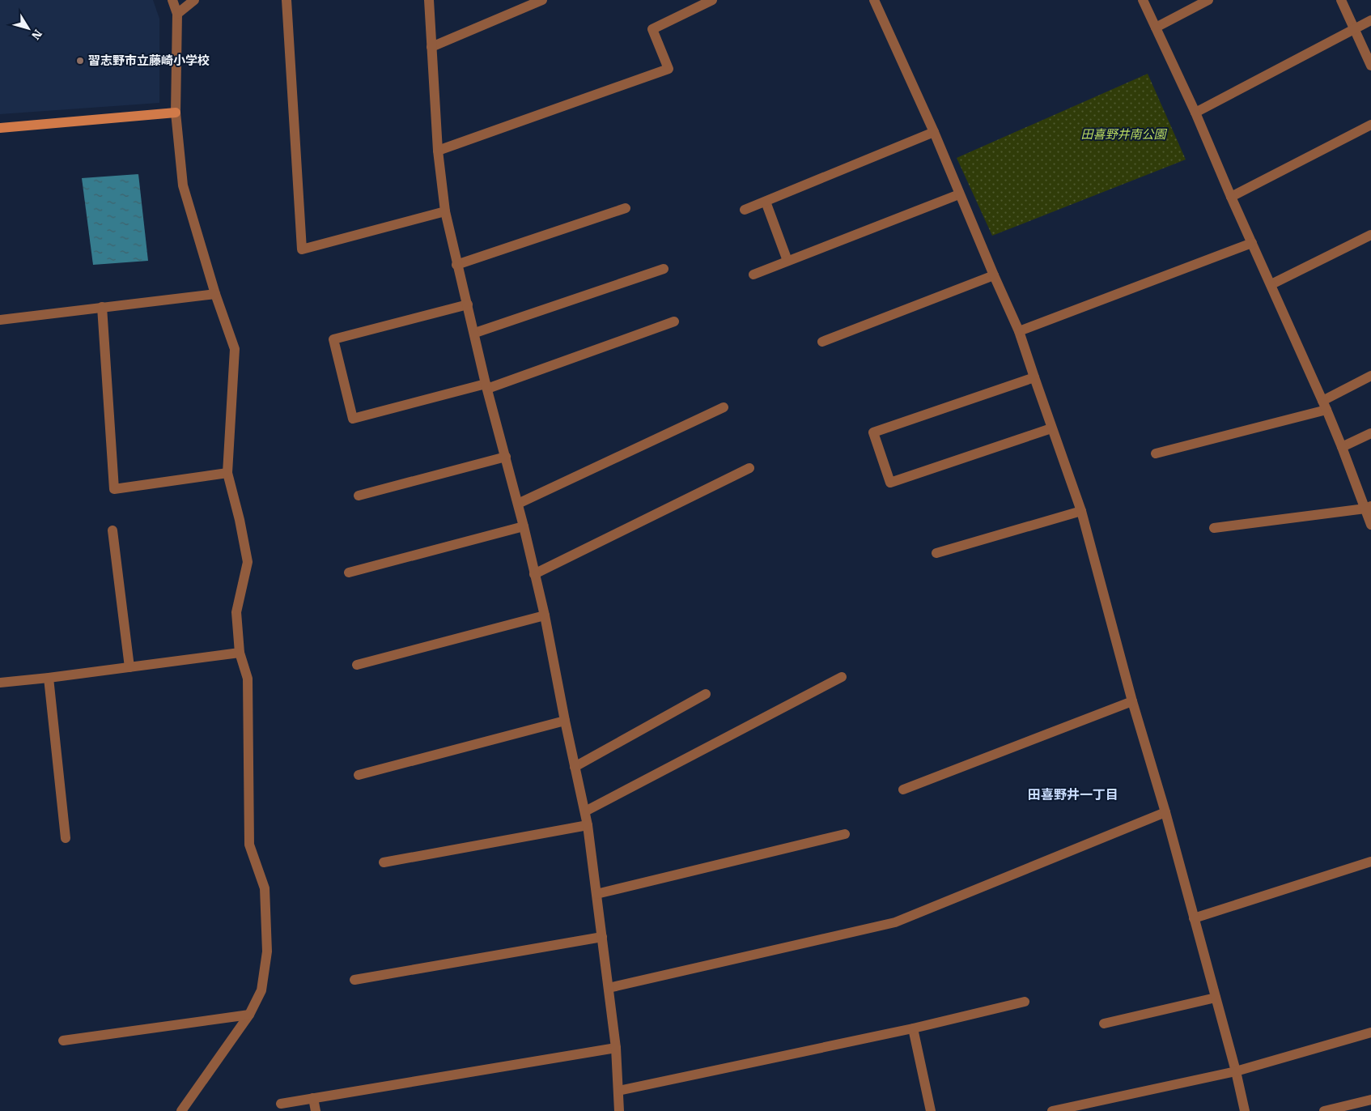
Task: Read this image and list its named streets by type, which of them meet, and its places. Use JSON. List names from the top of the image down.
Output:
{
  "districts": ["田喜野井一丁目"],
  "parks": ["田喜野井南公園"],
  "places": ["習志野市立藤崎小学校"],
  "north": "bottom right"
}
